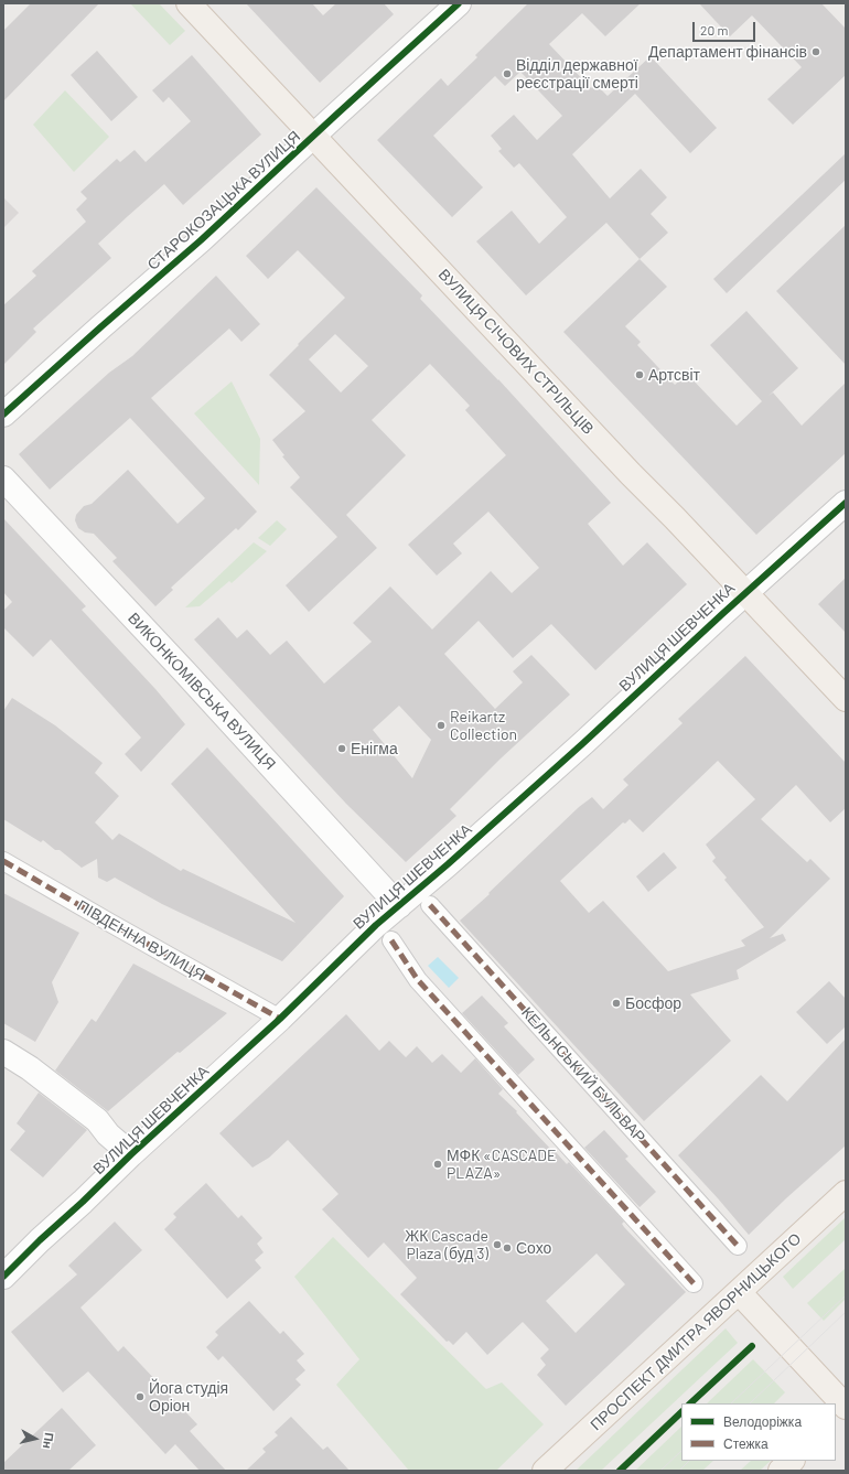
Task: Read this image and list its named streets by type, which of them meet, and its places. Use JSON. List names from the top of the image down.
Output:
{
  "streets": {
    "main road": ["ВУЛИЦЯ СІЧОВИХ СТРІЛЬЦІВ", "ПРОСПЕКТ ДМИТРА ЯВОРНИЦЬКОГО"],
    "street": [
      "СТАРОКОЗАЦЬКА ВУЛИЦЯ",
      "ВУЛИЦЯ ШЕВЧЕНКА",
      "ВИКОНКОМІВСЬКА ВУЛИЦЯ",
      "ПІВДЕННА ВУЛИЦЯ",
      "КЕЛЬНСЬКИЙ БУЛЬВАР"
    ]
  },
  "crossings": [
    ["СТАРОКОЗАЦЬКА ВУЛИЦЯ", "ВУЛИЦЯ СІЧОВИХ СТРІЛЬЦІВ"],
    ["ВУЛИЦЯ СІЧОВИХ СТРІЛЬЦІВ", "ВУЛИЦЯ ШЕВЧЕНКА"],
    ["ВУЛИЦЯ ШЕВЧЕНКА", "ВИКОНКОМІВСЬКА ВУЛИЦЯ"],
    ["ВУЛИЦЯ ШЕВЧЕНКА", "ПІВДЕННА ВУЛИЦЯ"]
  ],
  "places": [
    "Департамент фінансів",
    "Відділ державної реєстрації смерті",
    "Артсвіт",
    "Reikartz Collection",
    "Енігма",
    "Босфор",
    "МФК «CASCADE PLAZA»",
    "ЖК Cascade Plaza (буд 3)",
    "Сохо",
    "Йога студія Оріон"
  ],
  "legend": ["Велодоріжка", "Стежка"],
  "scale_bar": "20 m",
  "north": "right"
}
